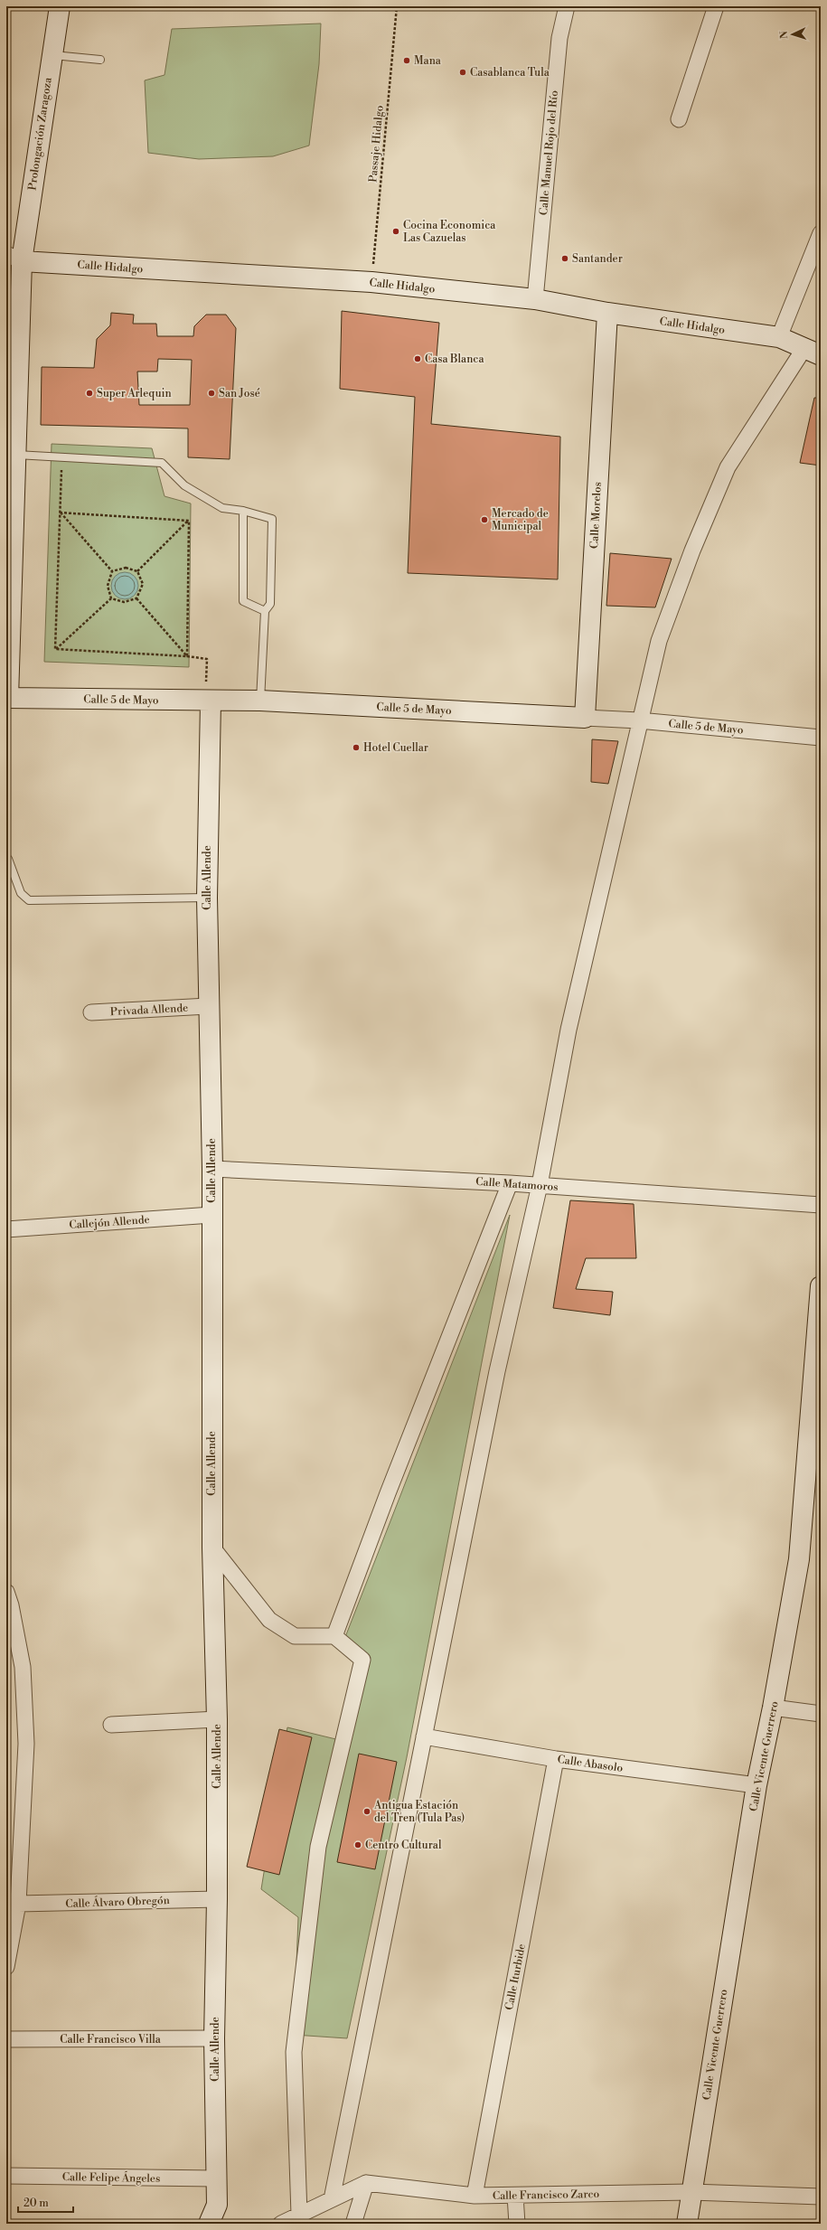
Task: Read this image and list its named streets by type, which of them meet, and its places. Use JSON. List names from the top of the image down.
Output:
{
  "streets": {
    "main road": [
      "Prolongación Zaragoza",
      "Calle Hidalgo",
      "Calle Morelos",
      "Calle 5 de Mayo",
      "Calle Allende",
      "Calle Vicente Guerrero"
    ],
    "street": [
      "Calle Manuel Rojo del Río",
      "Privada Allende",
      "Calle Matamoros",
      "Callejón Allende",
      "Calle Abasolo",
      "Calle Álvaro Obregón",
      "Calle Iturbide",
      "Calle Francisco Villa",
      "Calle Felipe Ángeles",
      "Calle Francisco Zarco"
    ],
    "path": ["Passaje Hidalgo"]
  },
  "crossings": [
    ["Prolongación Zaragoza", "Calle Hidalgo"],
    ["Prolongación Zaragoza", "Calle 5 de Mayo"],
    ["Passaje Hidalgo", "Calle Hidalgo"],
    ["Calle Manuel Rojo del Río", "Calle Hidalgo"],
    ["Calle Hidalgo", "Calle Morelos"],
    ["Calle Morelos", "Calle 5 de Mayo"],
    ["Calle 5 de Mayo", "Calle Allende"],
    ["Calle Allende", "Privada Allende"],
    ["Calle Allende", "Calle Matamoros"],
    ["Calle Allende", "Callejón Allende"],
    ["Calle Allende", "Calle Álvaro Obregón"],
    ["Calle Allende", "Calle Francisco Villa"],
    ["Calle Allende", "Calle Felipe Ángeles"],
    ["Calle Vicente Guerrero", "Calle Abasolo"],
    ["Calle Vicente Guerrero", "Calle Francisco Zarco"],
    ["Calle Abasolo", "Calle Iturbide"],
    ["Calle Iturbide", "Calle Francisco Zarco"]
  ],
  "places": [
    "Mana",
    "Casablanca Tula",
    "Cocina Economica Las Cazuelas",
    "Santander",
    "Casa Blanca",
    "Super Arlequin",
    "San José",
    "Mercado de Municipal",
    "Hotel Cuellar",
    "Antigua Estación del Tren (Tula Pas)",
    "Centro Cultural"
  ],
  "scale_bar": "20 m",
  "north": "left"
}
